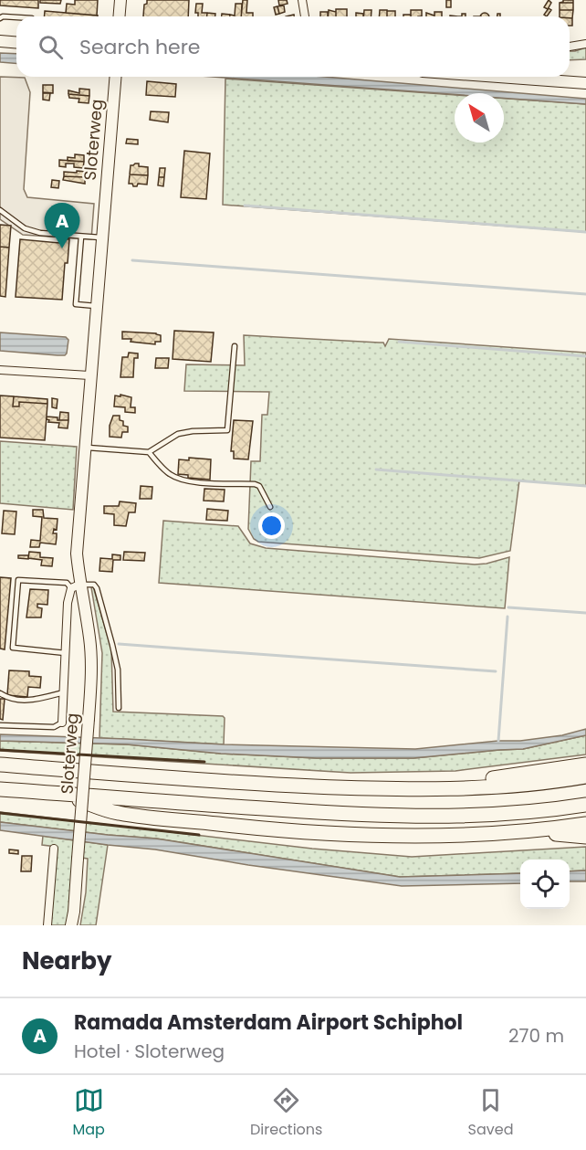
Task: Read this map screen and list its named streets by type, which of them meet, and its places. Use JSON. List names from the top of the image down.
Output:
{
  "streets": {
    "street": ["Sloterweg"]
  },
  "north": "top left",
  "page": {
    "search": "Search here",
    "pins": "A",
    "heading": "Nearby",
    "list": [
      {
        "mark": "A",
        "name": "Ramada Amsterdam Airport Schiphol",
        "note": "Hotel · Sloterweg",
        "value": "270 m"
      }
    ],
    "nav": ["Map", "Directions", "Saved"]
  }
}
